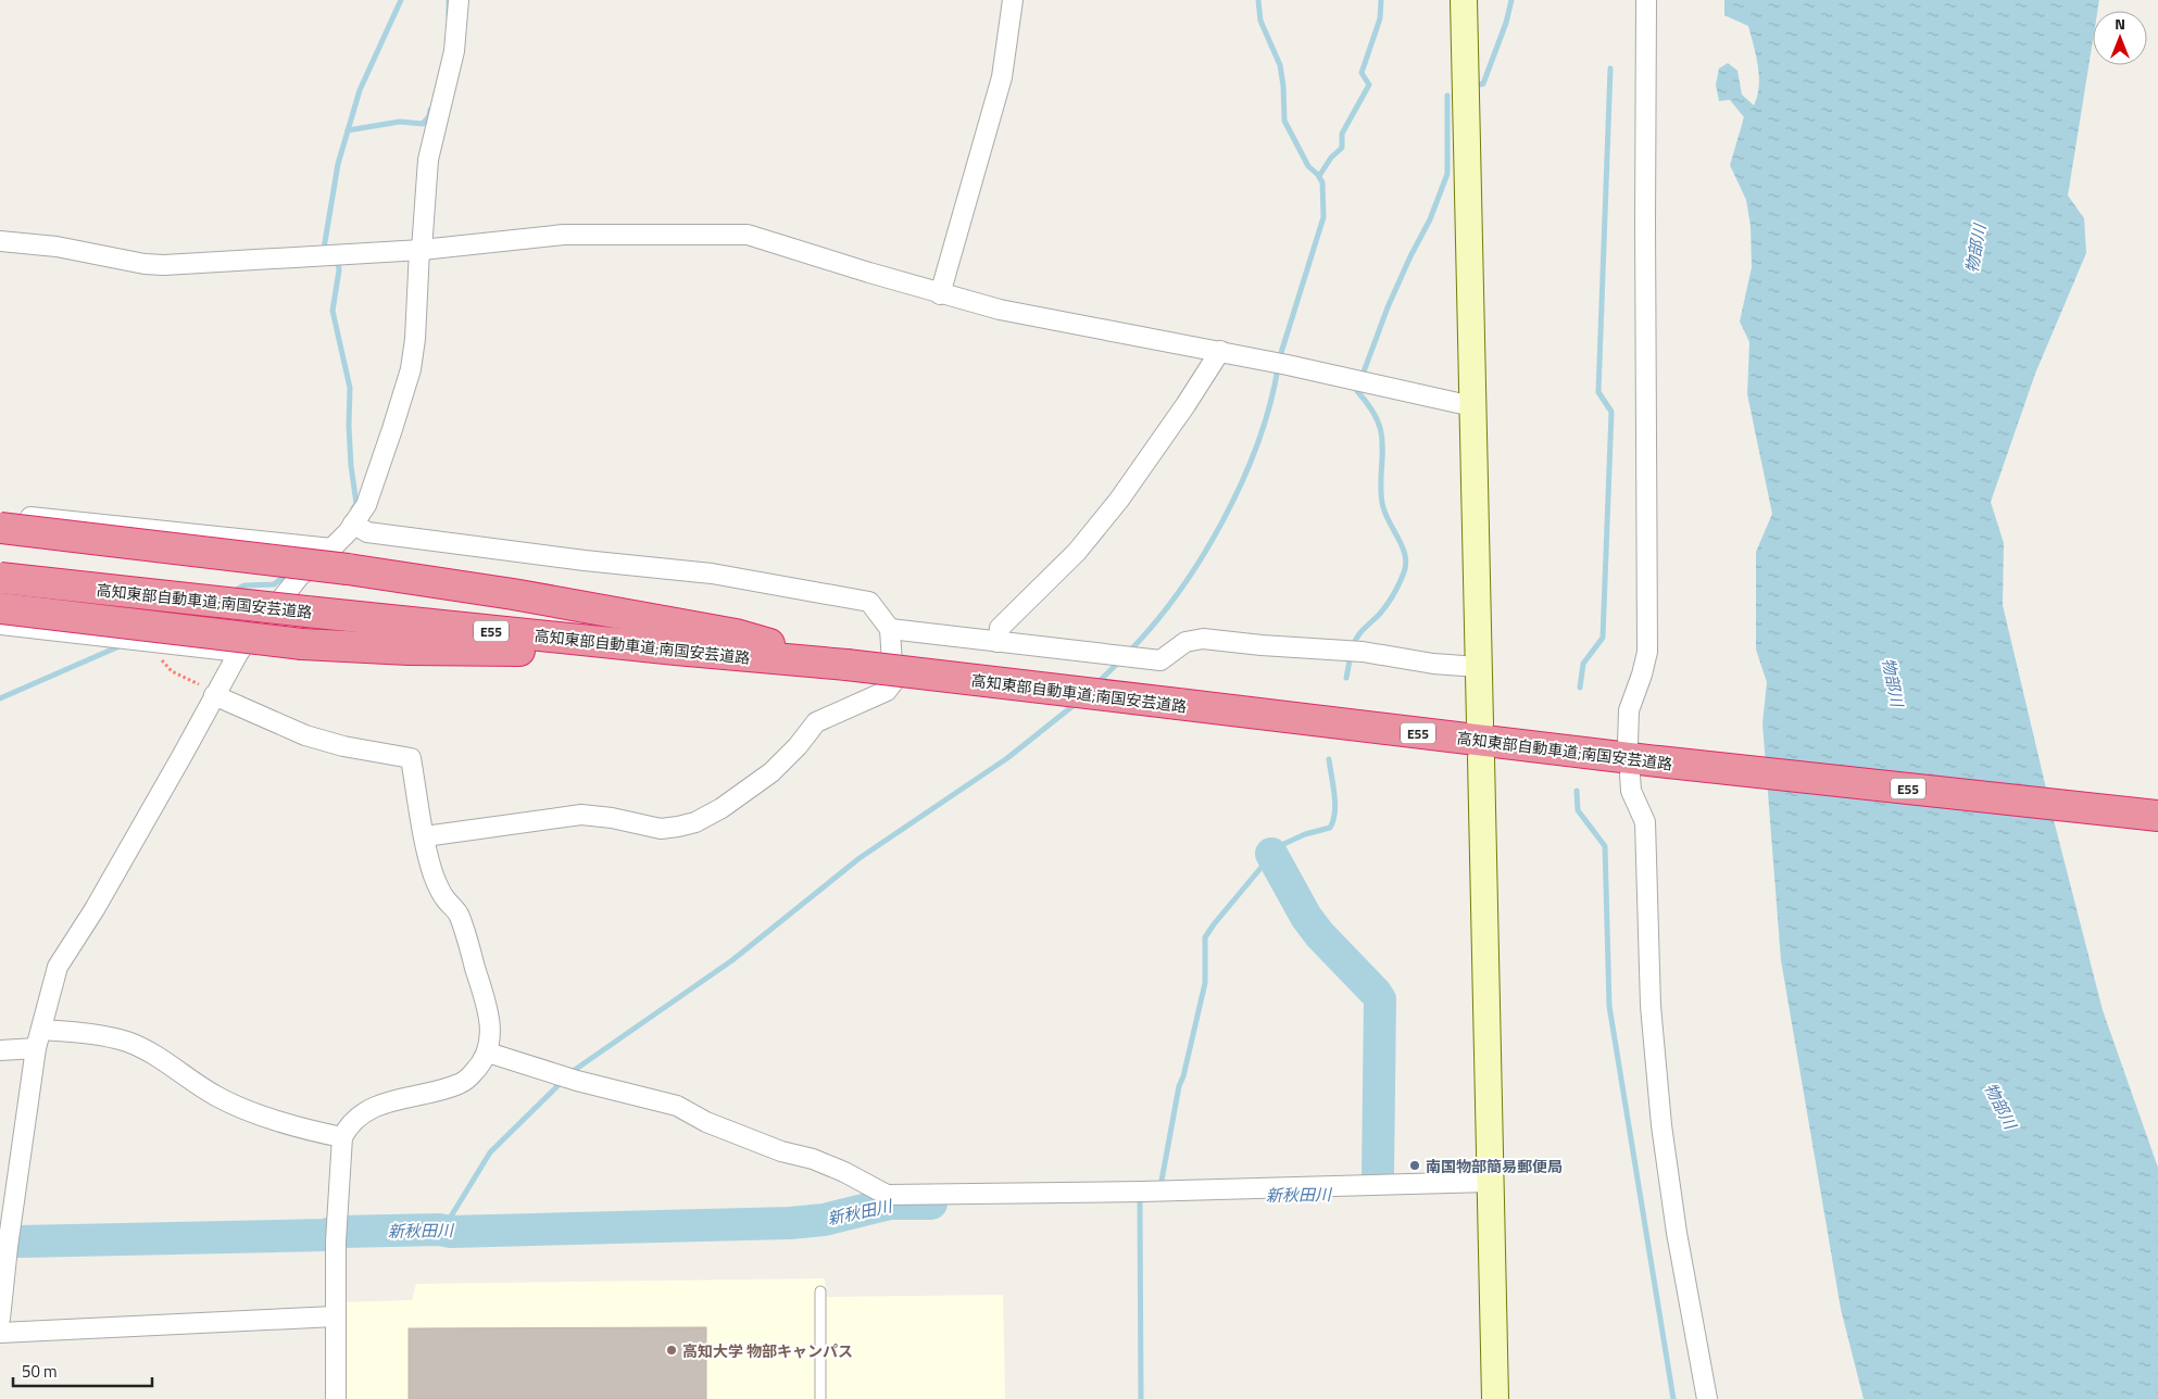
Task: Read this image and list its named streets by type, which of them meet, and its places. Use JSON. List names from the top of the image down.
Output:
{
  "streets": {
    "highway": ["高知東部自動車道;南国安芸道路", "E55"]
  },
  "water": ["物部川", "新秋田川"],
  "places": ["南国物部簡易郵便局", "高知大学 物部キャンパス"],
  "scale_bar": "50 m",
  "north": "top"
}
